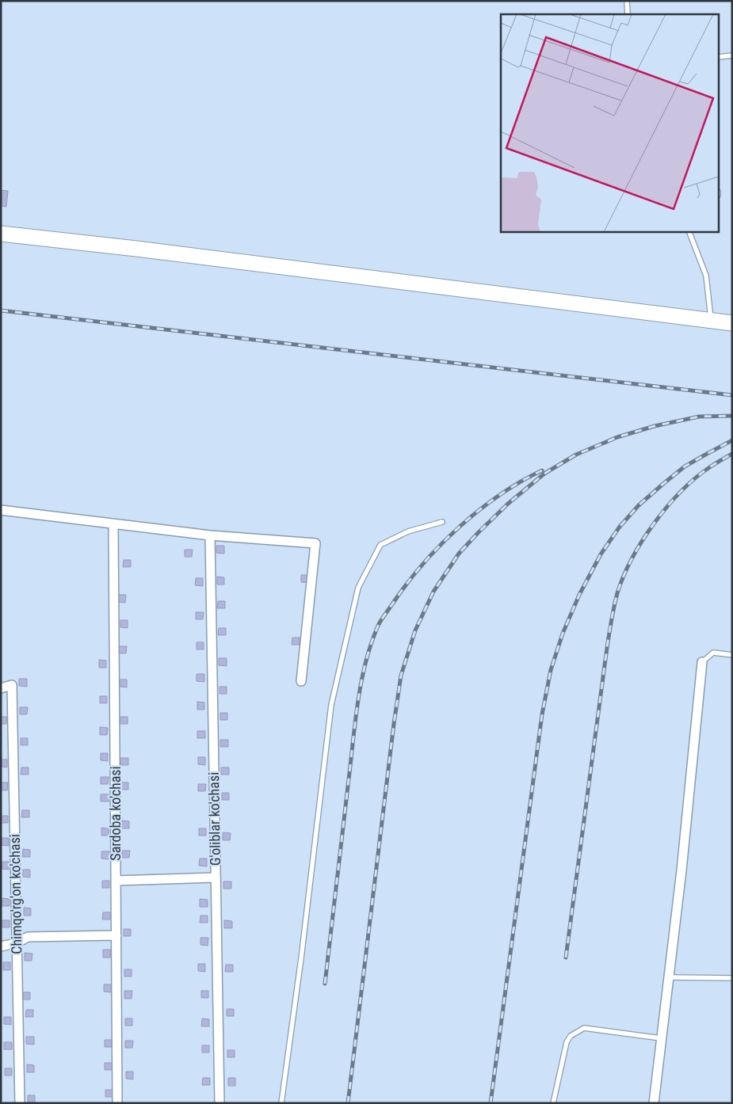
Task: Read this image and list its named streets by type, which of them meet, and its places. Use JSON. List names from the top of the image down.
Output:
{
  "streets": {
    "street": ["Sardoba ko'chasi", "G'oliblar ko'chasi", "Chimqo'rg'on ko'chasi"]
  }
}
